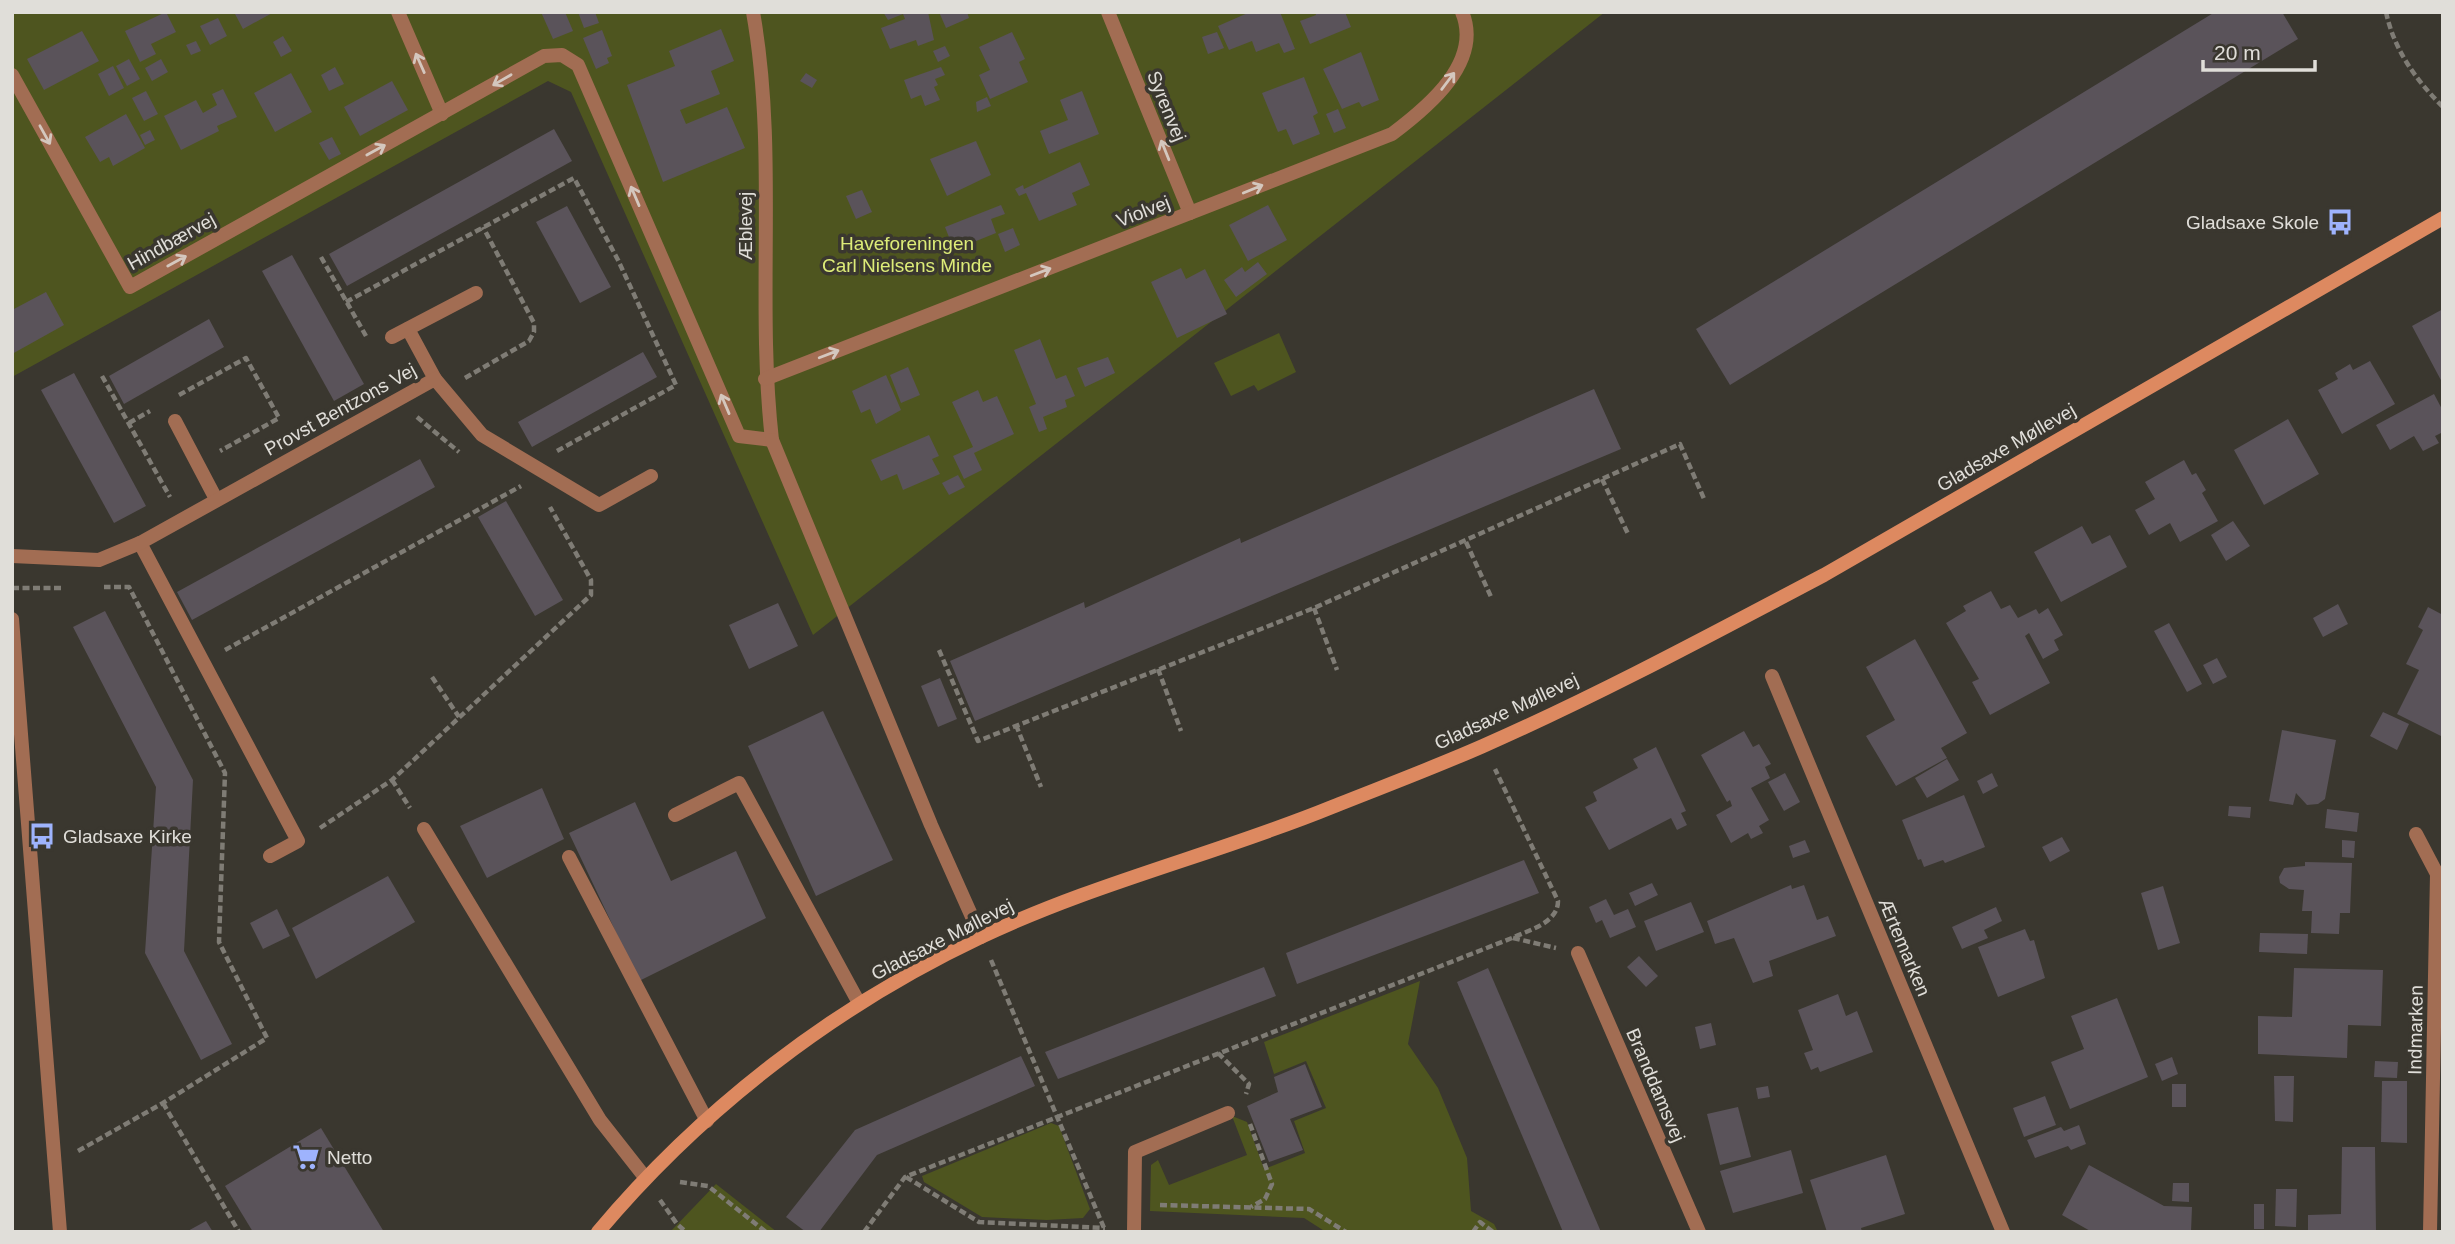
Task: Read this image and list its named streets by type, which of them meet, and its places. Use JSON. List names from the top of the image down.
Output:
{
  "streets": {
    "street": [
      "Syrenvej",
      "Violvej",
      "Æblevej",
      "Hindbærvej",
      "Provst Bentzons Vej",
      "Gladsaxe Møllevej",
      "Ærtemarken",
      "Indmarken",
      "Branddamsvej"
    ]
  },
  "crossings": [
    ["Syrenvej", "Violvej"],
    ["Violvej", "Æblevej"],
    ["Æblevej", "Hindbærvej"]
  ],
  "one_way": ["Syrenvej", "Violvej"],
  "parks": ["Haveforeningen Carl Nielsens Minde"],
  "places": {
    "bus stop": ["Gladsaxe Skole", "Gladsaxe Kirke"],
    "supermarket": ["Netto"]
  },
  "scale_bar": "20 m"
}
